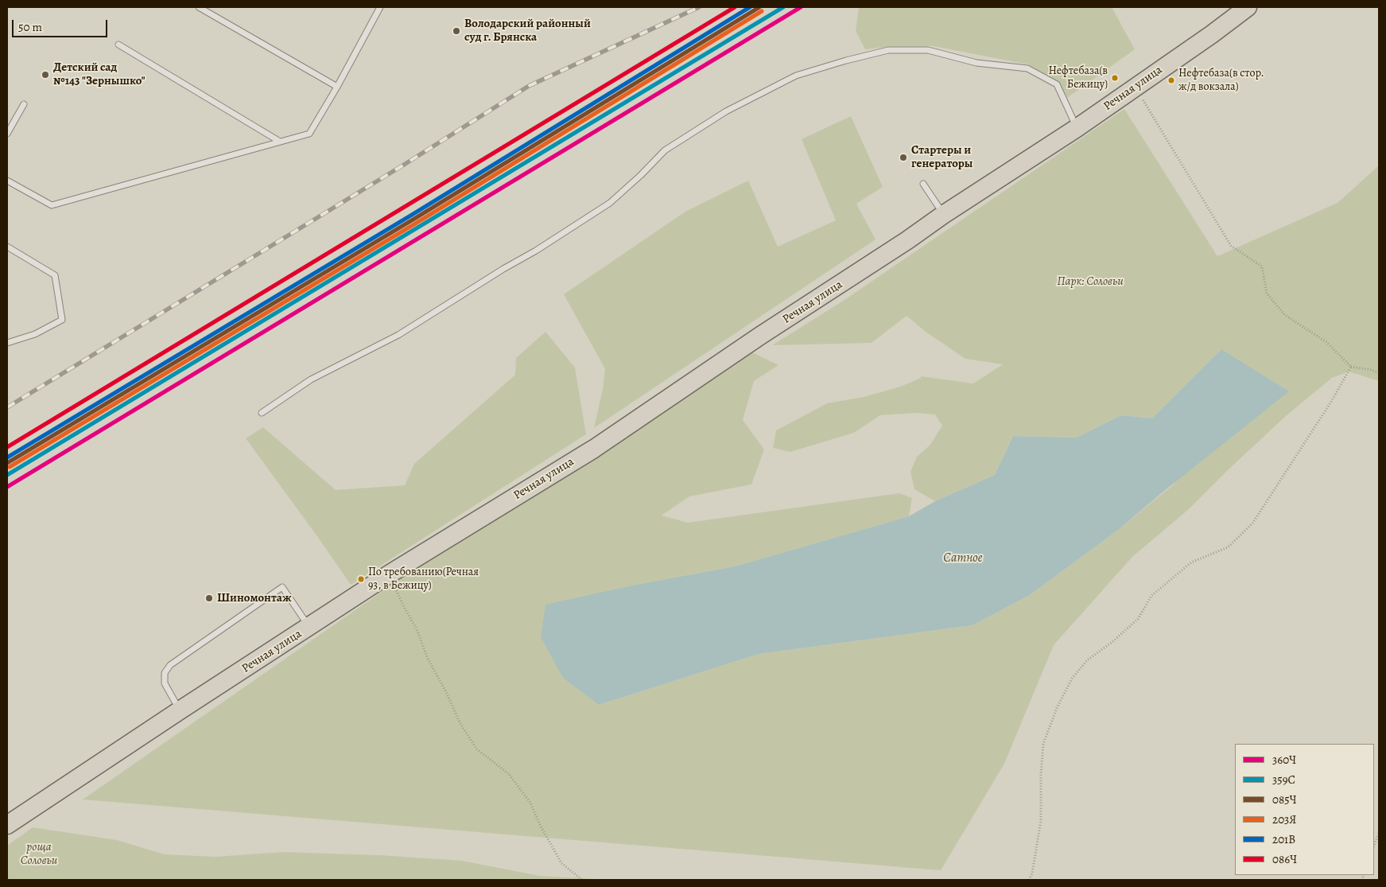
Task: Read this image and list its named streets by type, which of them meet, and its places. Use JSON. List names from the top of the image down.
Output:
{
  "streets": {
    "main road": ["Речная улица"]
  },
  "water": ["Сатное"],
  "parks": ["Парк: Соловьи", "роща Соловьи"],
  "places": [
    "Володарский районный суд г. Брянска",
    "Детский сад №143 \"Зернышко\"",
    "Нефтебаза(в Бежицу)",
    "Нефтебаза(в стор. ж/д вокзала)",
    "Стартеры и генераторы",
    "По требованию(Речная 93, в Бежицу)",
    "Шиномонтаж"
  ],
  "lines": [
    "transit line 360Ч",
    "transit line 359С",
    "transit line 085Ч",
    "transit line 201В",
    "transit line 086Ч",
    "transit line 203Я"
  ],
  "legend": [
    "360Ч",
    "359С",
    "085Ч",
    "203Я",
    "201В",
    "086Ч"
  ],
  "scale_bar": "50 m"
}
